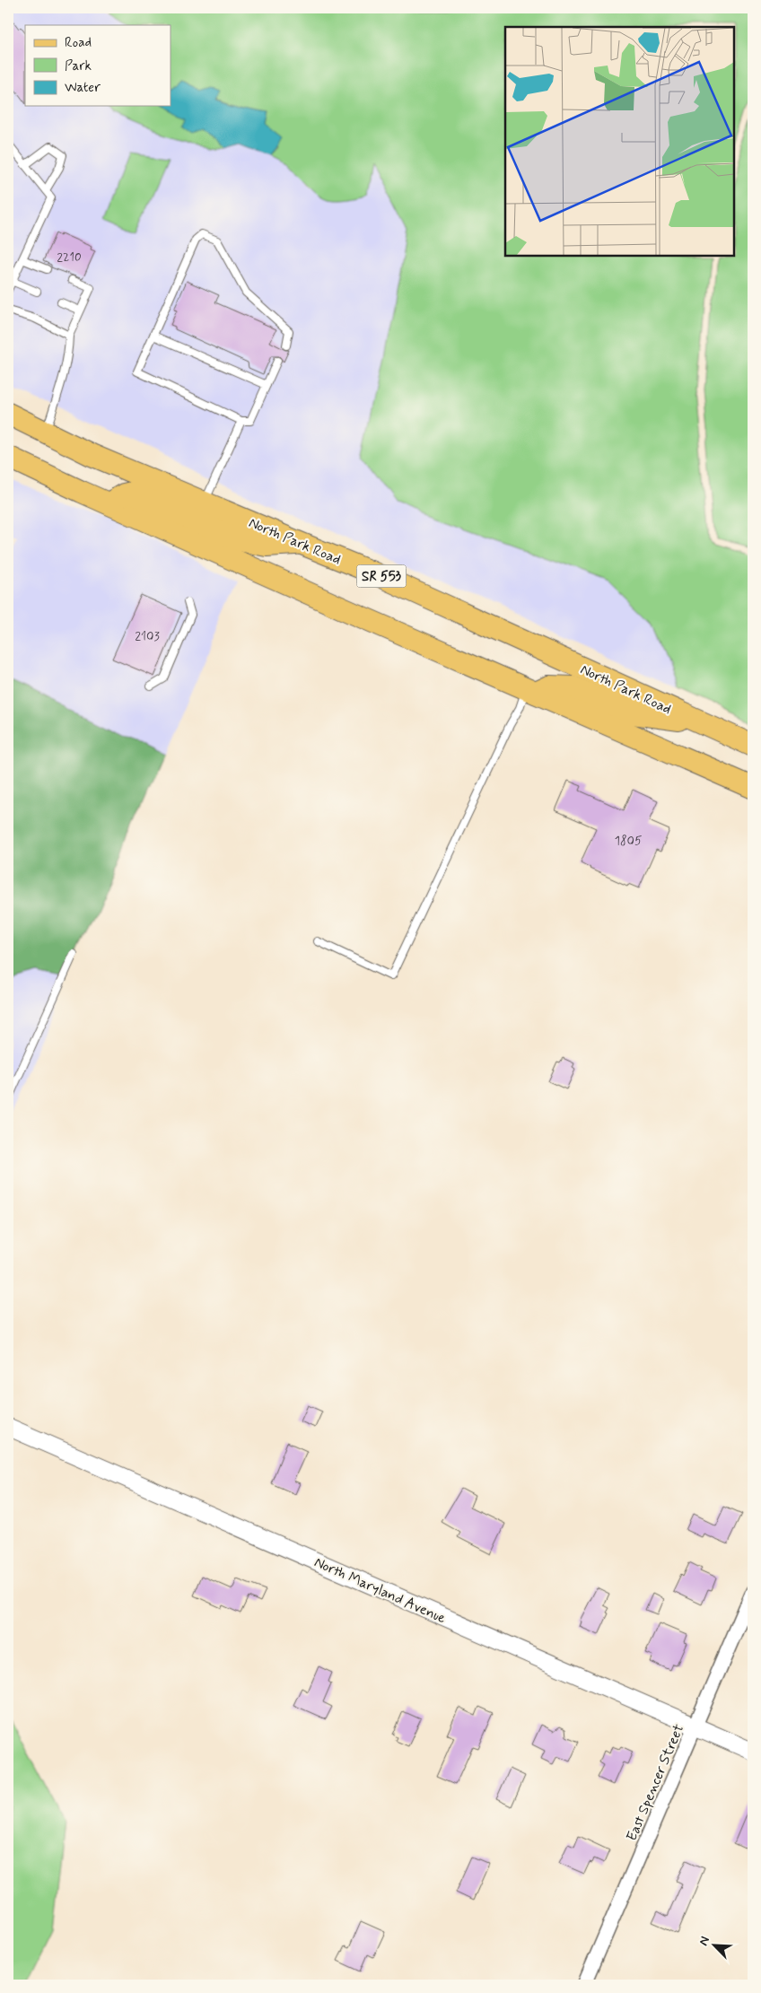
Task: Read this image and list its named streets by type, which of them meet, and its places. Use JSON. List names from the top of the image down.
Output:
{
  "streets": {
    "main road": ["North Park Road", "SR 553"],
    "street": ["North Maryland Avenue", "East Spencer Street"]
  },
  "crossings": [
    ["North Maryland Avenue", "East Spencer Street"]
  ],
  "house_numbers": ["2210", "2103", "1805"],
  "legend": ["Road", "Park", "Water"],
  "north": "top left"
}
